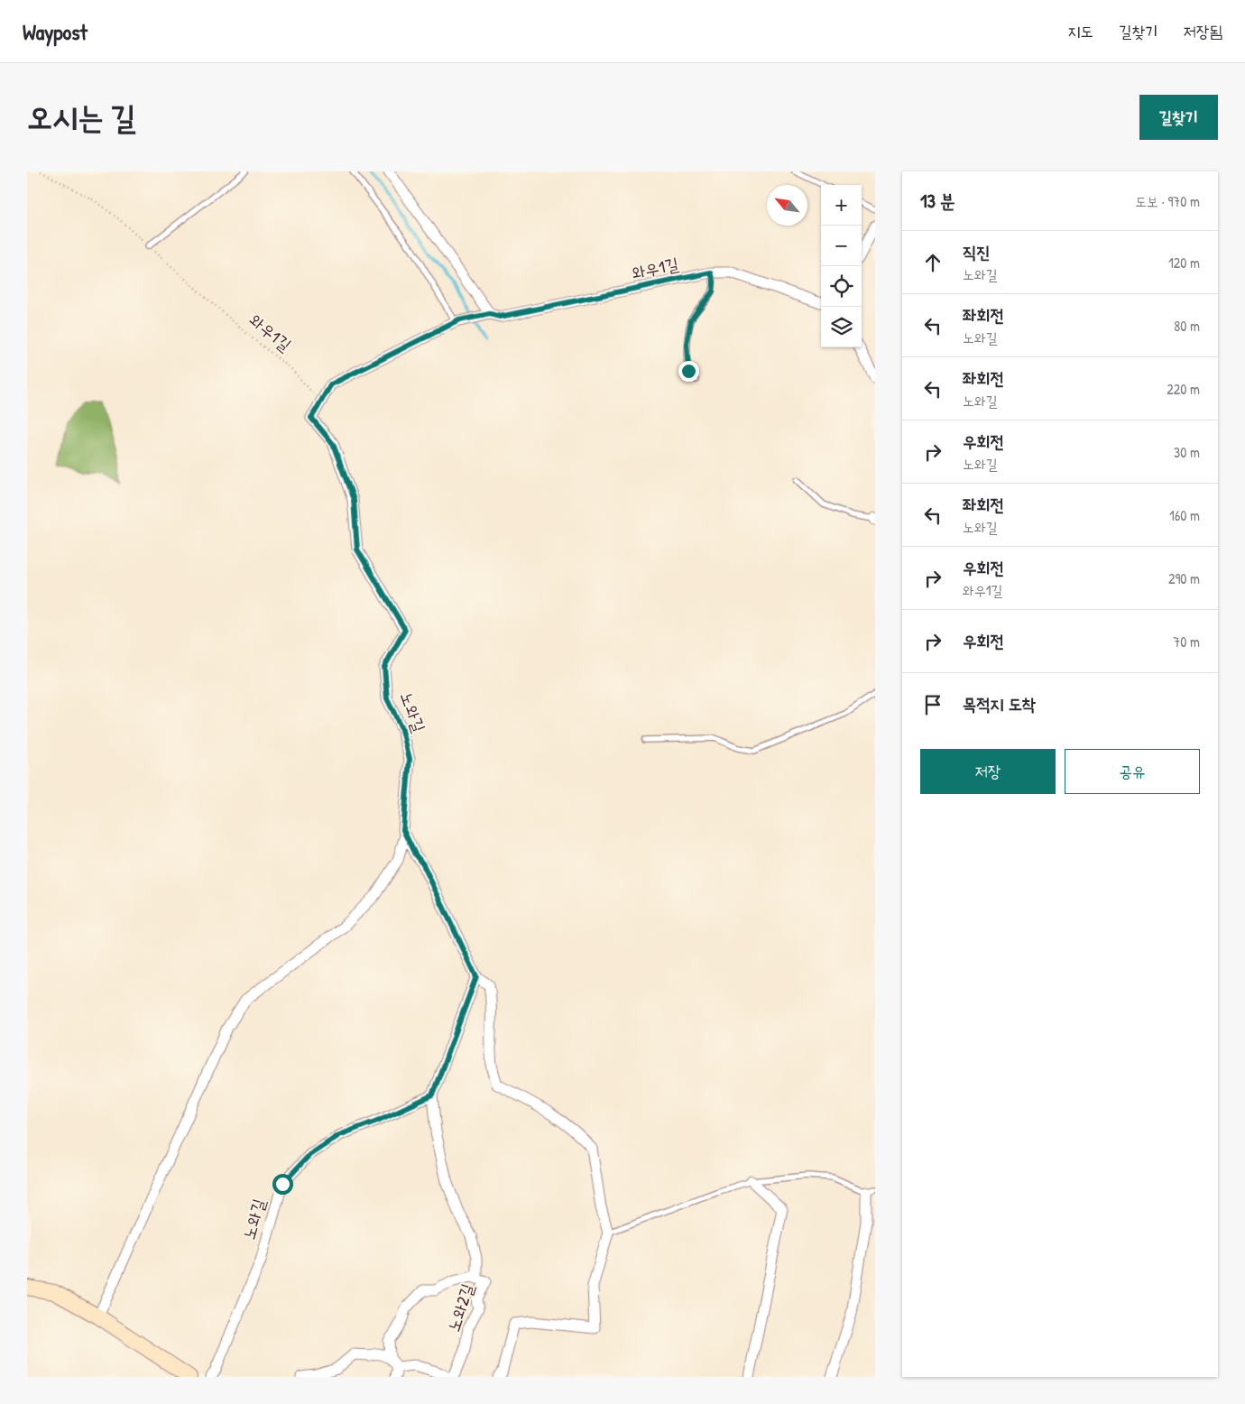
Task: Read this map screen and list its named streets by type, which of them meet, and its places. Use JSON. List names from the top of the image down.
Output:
{
  "streets": {
    "street": ["와우1길", "노와길", "노와2길"]
  },
  "crossings": [
    ["와우1길", "노와길"]
  ],
  "north": "top left",
  "page": {
    "header": "Waypost",
    "nav": ["지도", "길찾기", "저장됨"],
    "buttons": [
      "길찾기",
      ["저장", "공유"]
    ],
    "title": "오시는 길",
    "heading": ["13 분", "도보 · 970 m"],
    "map_buttons": ["+", "−"],
    "list": [
      ["직진", "노와길", "120 m"],
      ["좌회전", "노와길", "80 m"],
      ["좌회전", "노와길", "220 m"],
      ["우회전", "노와길", "30 m"],
      ["좌회전", "노와길", "160 m"],
      ["우회전", "와우1길", "290 m"],
      ["우회전", "70 m"],
      "목적지 도착"
    ]
  }
}
